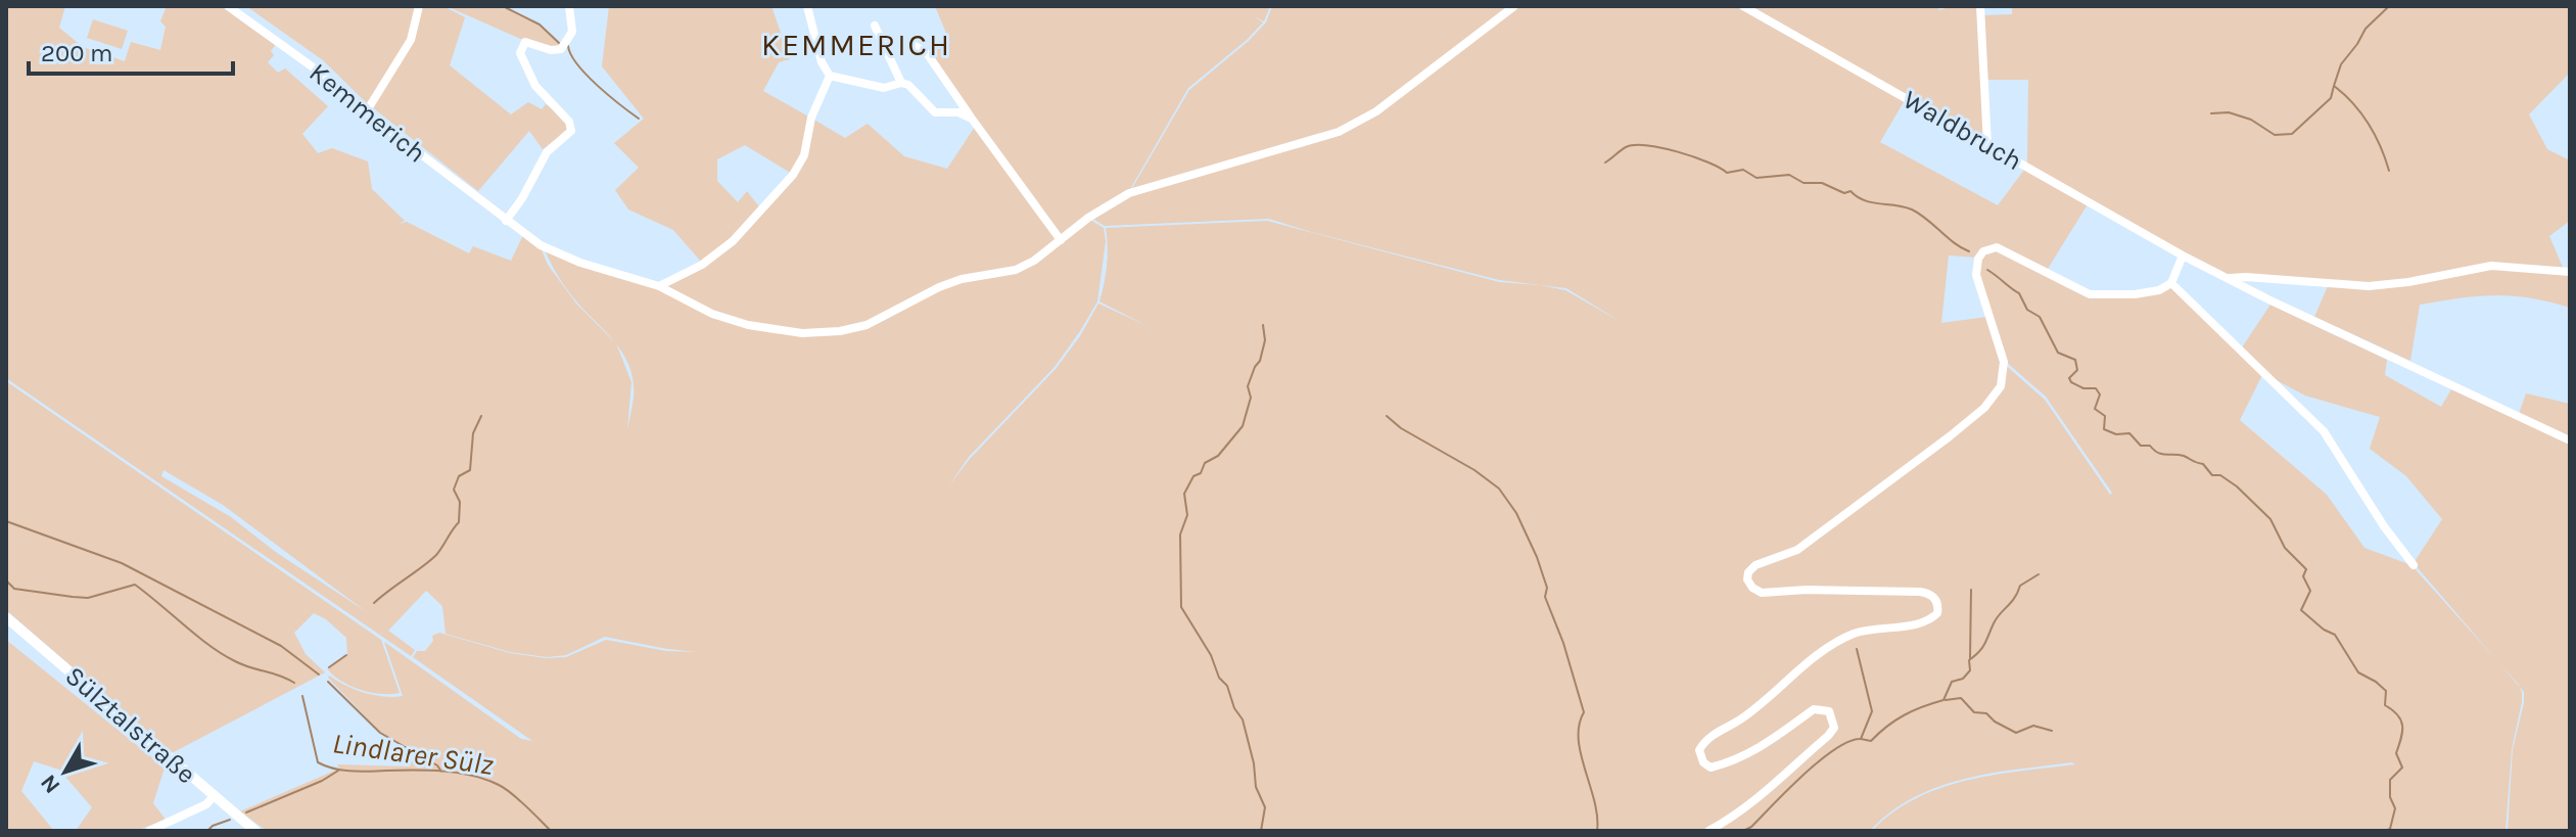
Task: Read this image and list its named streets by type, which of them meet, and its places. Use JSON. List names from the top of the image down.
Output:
{
  "streets": {
    "main road": ["Sülztalstraße"],
    "street": ["Kemmerich", "Waldbruch"]
  },
  "districts": ["KEMMERICH"],
  "water": ["Lindlarer Sülz"],
  "scale_bar": "200 m",
  "north": "bottom left"
}
